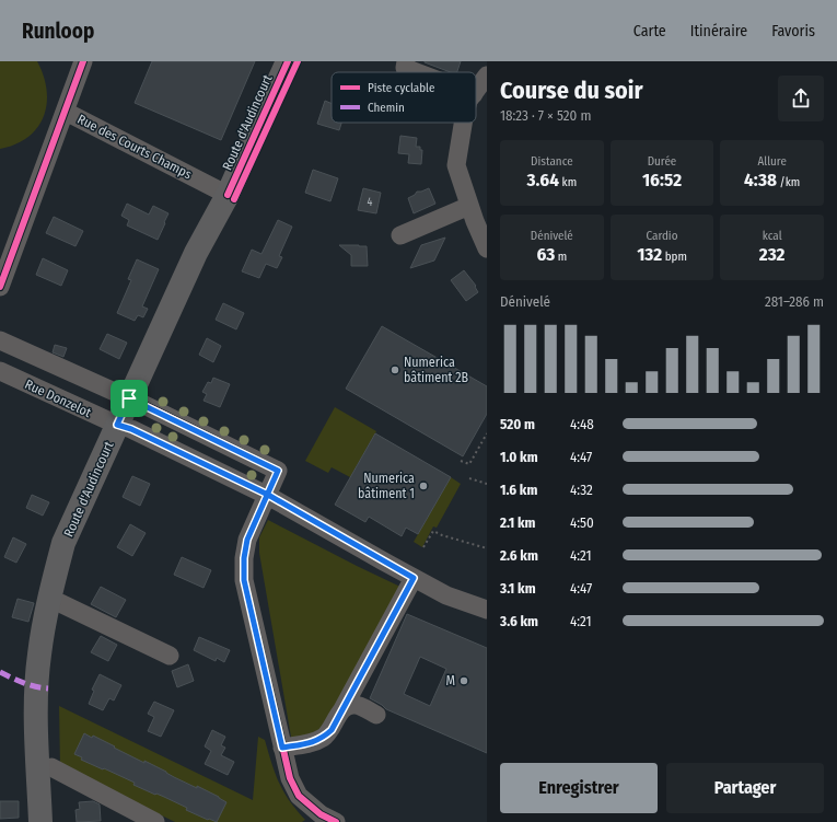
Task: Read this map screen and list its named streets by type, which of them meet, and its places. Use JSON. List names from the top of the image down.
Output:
{
  "streets": {
    "main road": ["Route d'Audincourt"],
    "street": ["Rue des Courts Champs", "Rue Donzelot"]
  },
  "crossings": [
    ["Route d'Audincourt", "Rue des Courts Champs"],
    ["Route d'Audincourt", "Rue Donzelot"]
  ],
  "places": ["Numerica bâtiment 2B", "Numerica bâtiment 1", "M"],
  "house_numbers": ["4"],
  "legend": ["Piste cyclable", "Chemin"],
  "page": {
    "header": "Runloop",
    "nav": ["Carte", "Itinéraire", "Favoris"],
    "heading": ["Course du soir", "18:23 · 7 × 520 m"],
    "stats": [
      ["Distance", "3.64 km"],
      ["Durée", "16:52"],
      ["Allure", "4:38 /km"],
      ["Dénivelé", "63 m"],
      ["Cardio", "132 bpm"],
      ["kcal", "232"]
    ],
    "chart": ["Dénivelé", "281–286 m"],
    "list": [
      {
        "name": "520 m",
        "note": "4:48"
      },
      {
        "name": "1.0 km",
        "note": "4:47"
      },
      {
        "name": "1.6 km",
        "note": "4:32"
      },
      {
        "name": "2.1 km",
        "note": "4:50"
      },
      {
        "name": "2.6 km",
        "note": "4:21"
      },
      {
        "name": "3.1 km",
        "note": "4:47"
      },
      {
        "name": "3.6 km",
        "note": "4:21"
      }
    ],
    "buttons": ["Enregistrer", "Partager"]
  }
}
